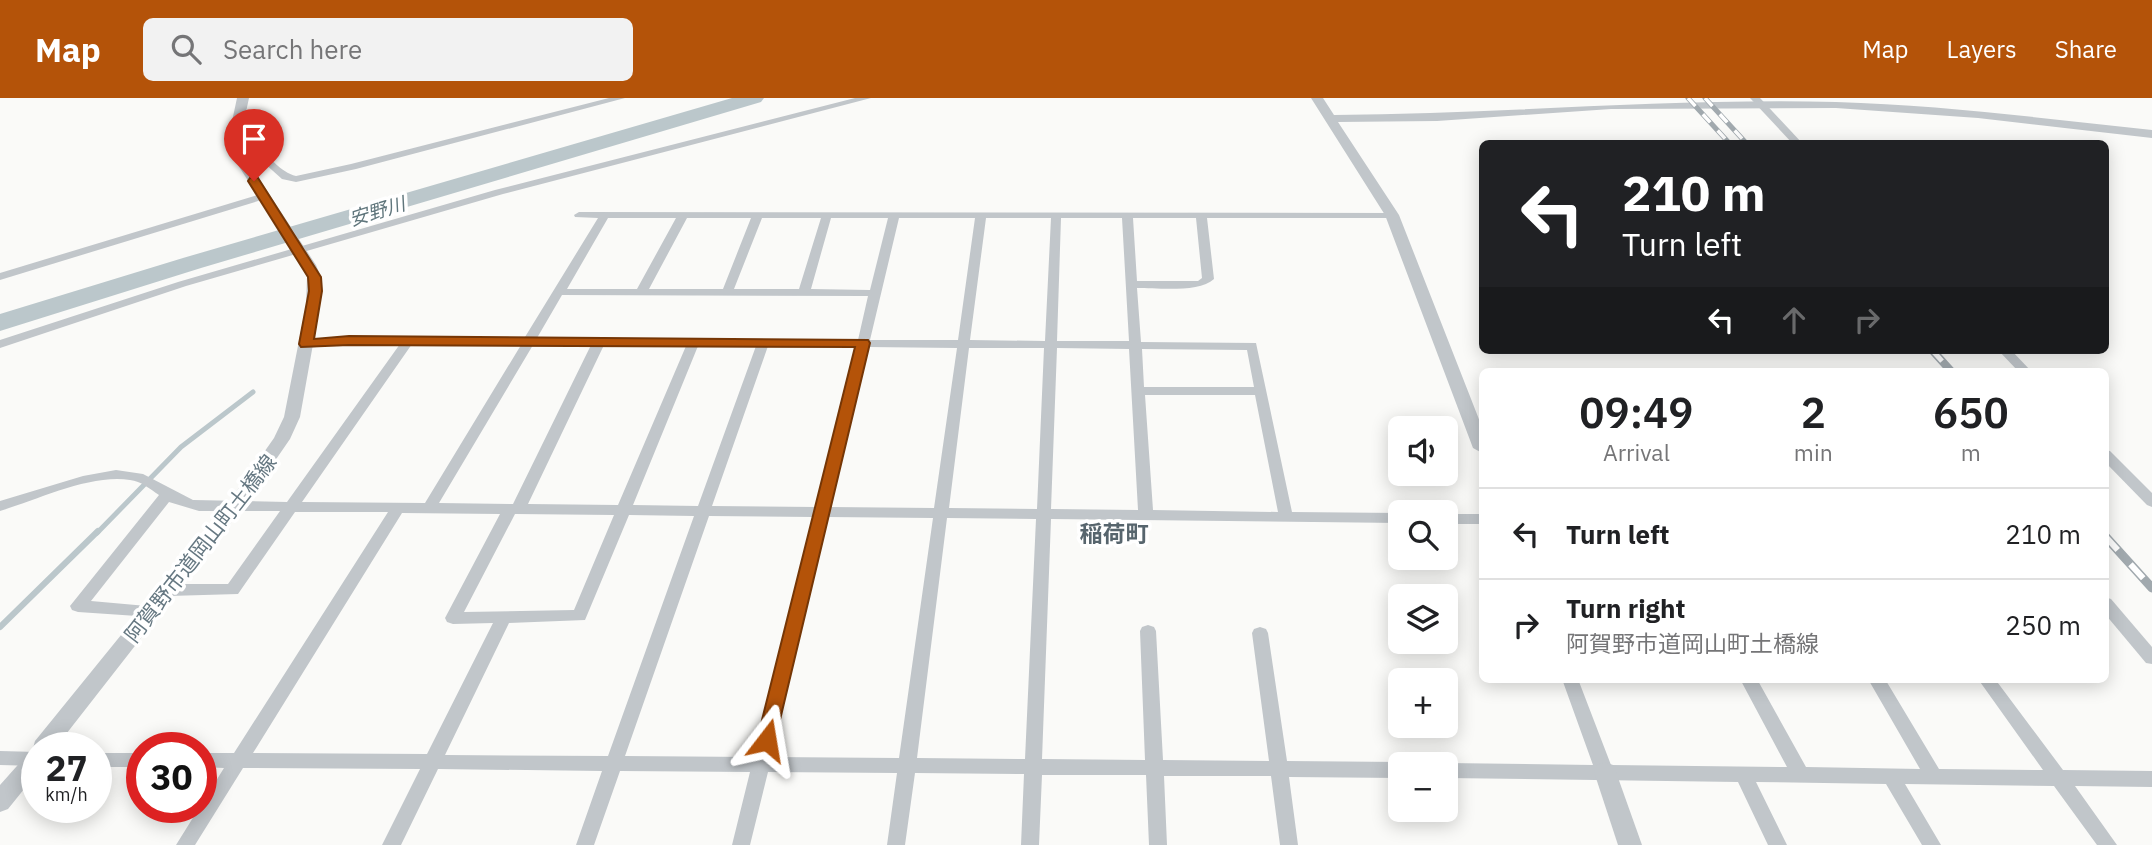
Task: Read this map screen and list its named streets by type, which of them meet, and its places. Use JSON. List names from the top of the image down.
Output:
{
  "streets": {
    "street": ["阿賀野市道岡山町土橋線"]
  },
  "districts": ["稲荷町"],
  "water": ["安野川"],
  "page": {
    "header": "Map",
    "search": "Search here",
    "nav": ["Map", "Layers", "Share"],
    "turn": ["210 m", "Turn left"],
    "eta": [
      "09:49",
      "Arrival",
      "2",
      "min",
      "650",
      "m"
    ],
    "map_buttons": ["+", "−"],
    "list": [
      {
        "name": "Turn left",
        "value": "210 m"
      },
      {
        "name": "Turn right",
        "note": "阿賀野市道岡山町土橋線",
        "value": "250 m"
      }
    ],
    "speed": "27 km/h",
    "limit": "30"
  }
}
